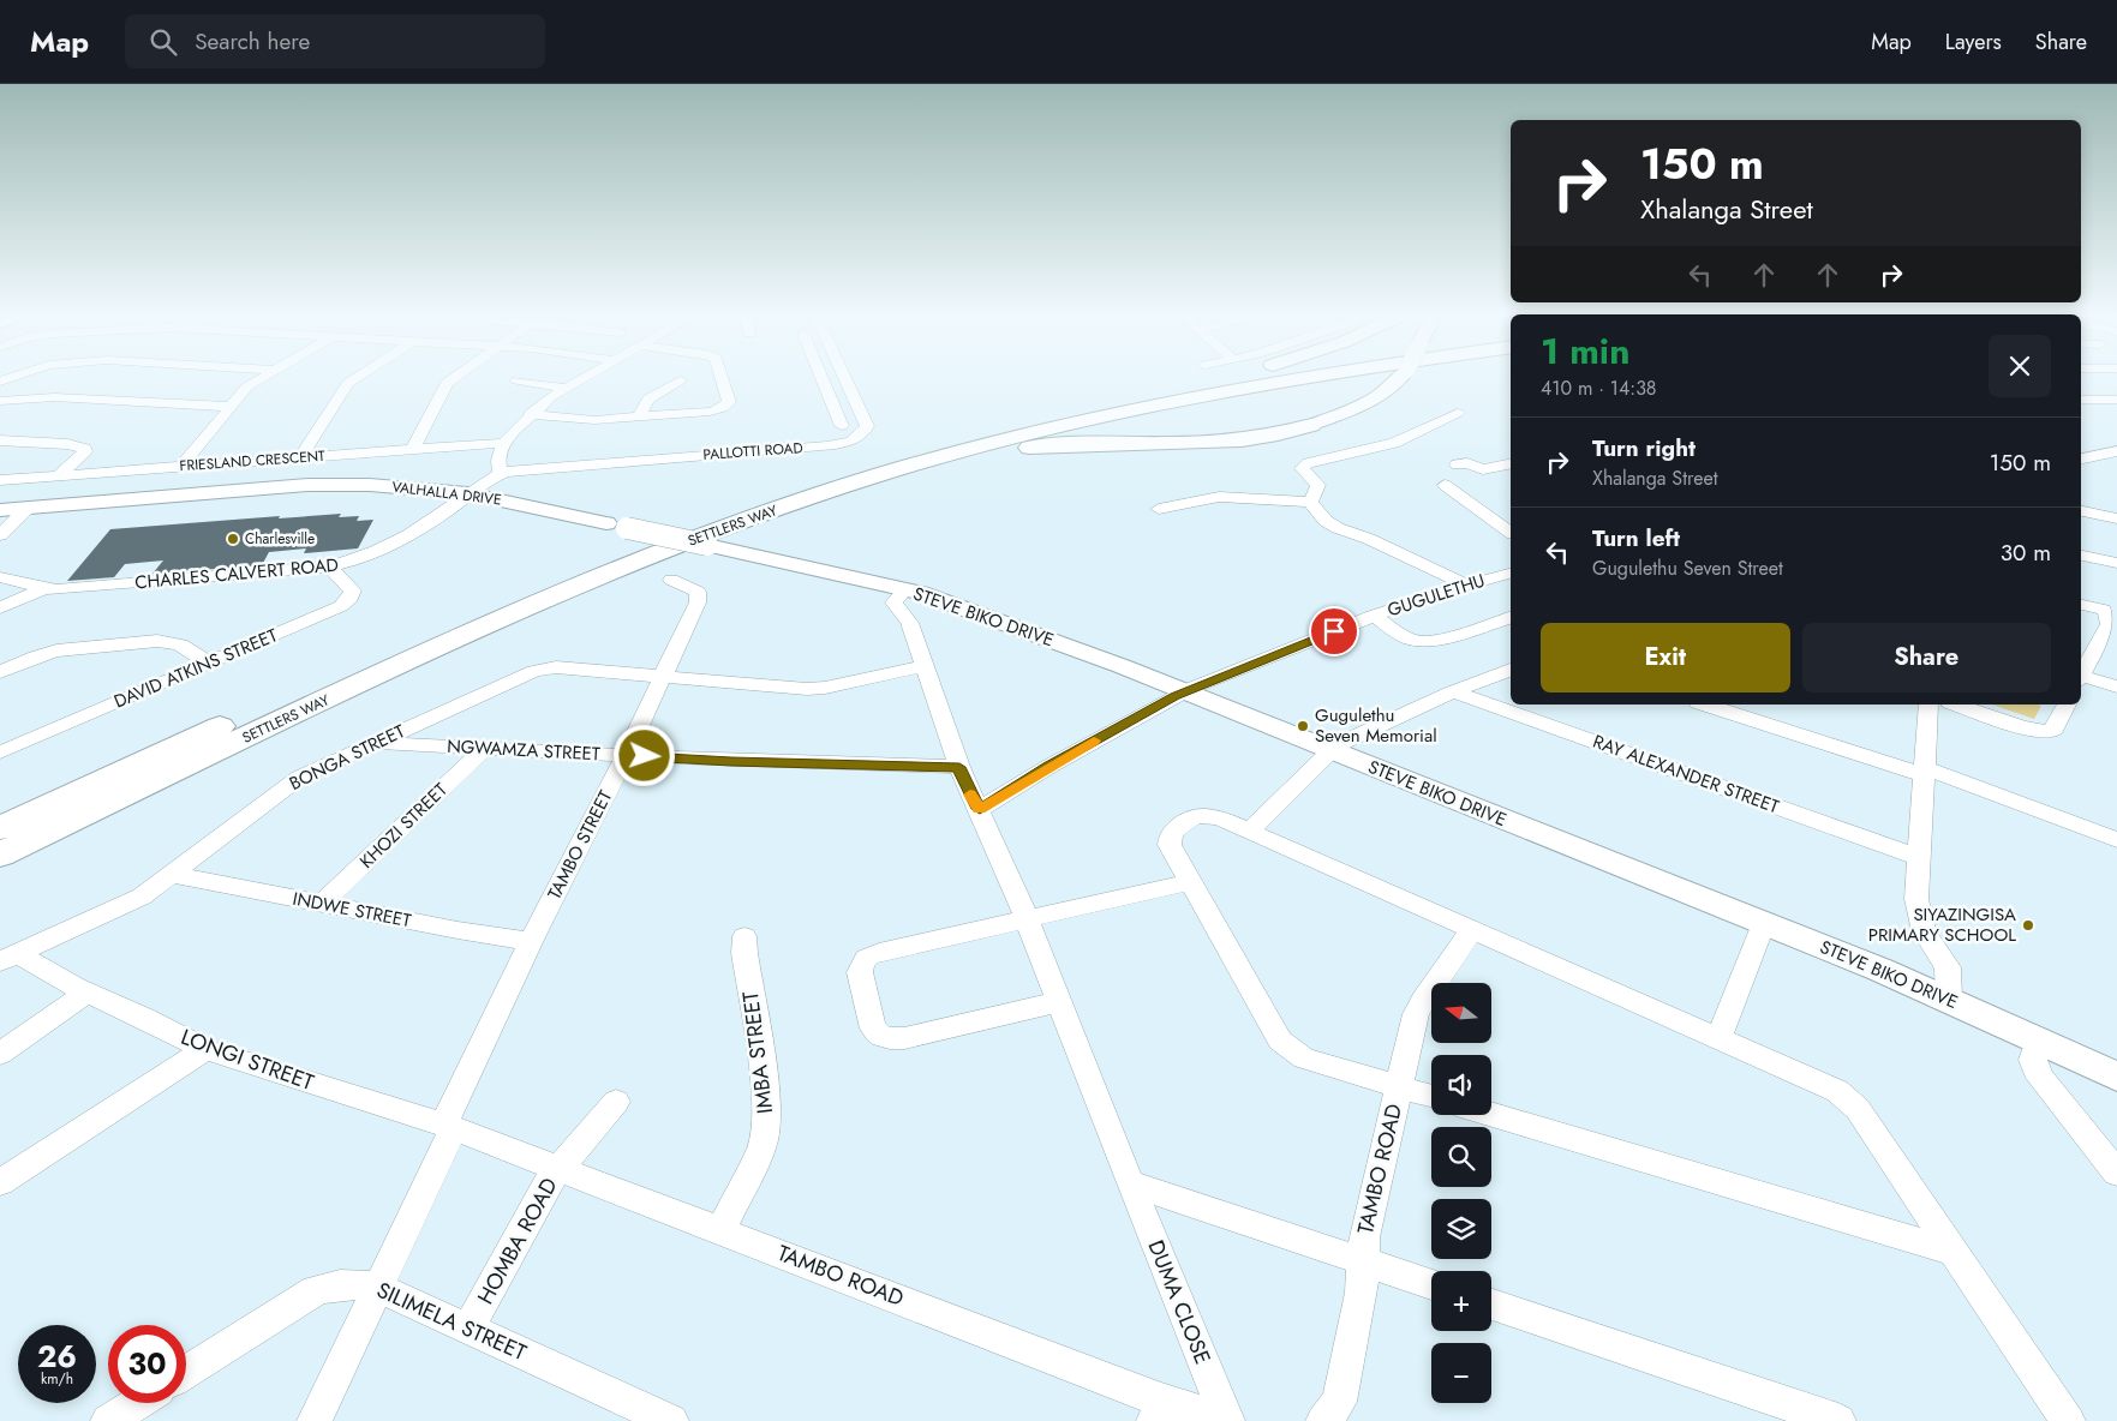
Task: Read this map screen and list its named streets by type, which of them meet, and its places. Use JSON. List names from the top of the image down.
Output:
{
  "streets": {
    "highway": ["SETTLERS WAY"],
    "main road": ["VALHALLA DRIVE", "STEVE BIKO DRIVE"],
    "street": [
      "PALLOTTI ROAD",
      "FRIESLAND CRESCENT",
      "CHARLES CALVERT ROAD",
      "GUGULETHU",
      "DAVID ATKINS STREET",
      "NGWAMZA STREET",
      "BONGA STREET",
      "RAY ALEXANDER STREET",
      "KHOZI STREET",
      "TAMBO STREET",
      "INDWE STREET",
      "IMBA STREET",
      "LONGI STREET",
      "TAMBO ROAD",
      "HOMBA ROAD",
      "DUMA CLOSE",
      "SILIMELA STREET"
    ]
  },
  "crossings": [
    ["PALLOTTI ROAD", "CHARLES CALVERT ROAD"],
    ["VALHALLA DRIVE", "SETTLERS WAY"],
    ["VALHALLA DRIVE", "CHARLES CALVERT ROAD"],
    ["VALHALLA DRIVE", "STEVE BIKO DRIVE"],
    ["SETTLERS WAY", "STEVE BIKO DRIVE"],
    ["CHARLES CALVERT ROAD", "DAVID ATKINS STREET"],
    ["GUGULETHU", "STEVE BIKO DRIVE"],
    ["GUGULETHU", "DUMA CLOSE"],
    ["STEVE BIKO DRIVE", "DUMA CLOSE"],
    ["NGWAMZA STREET", "BONGA STREET"],
    ["NGWAMZA STREET", "KHOZI STREET"],
    ["NGWAMZA STREET", "TAMBO STREET"],
    ["NGWAMZA STREET", "DUMA CLOSE"],
    ["BONGA STREET", "TAMBO STREET"],
    ["BONGA STREET", "INDWE STREET"],
    ["BONGA STREET", "LONGI STREET"],
    ["BONGA STREET", "DUMA CLOSE"],
    ["KHOZI STREET", "INDWE STREET"],
    ["TAMBO STREET", "INDWE STREET"],
    ["TAMBO STREET", "LONGI STREET"],
    ["TAMBO STREET", "TAMBO ROAD"],
    ["TAMBO STREET", "SILIMELA STREET"],
    ["IMBA STREET", "TAMBO ROAD"],
    ["LONGI STREET", "TAMBO ROAD"],
    ["TAMBO ROAD", "HOMBA ROAD"],
    ["TAMBO ROAD", "DUMA CLOSE"],
    ["HOMBA ROAD", "SILIMELA STREET"]
  ],
  "places": ["Charlesville", "Gugulethu Seven Memorial", "SIYAZINGISA PRIMARY SCHOOL"],
  "north": "left",
  "page": {
    "header": "Map",
    "search": "Search here",
    "nav": ["Map", "Layers", "Share"],
    "turn": ["150 m", "Xhalanga Street"],
    "heading": ["1 min", "410 m · 14:38"],
    "list": [
      {
        "name": "Turn right",
        "note": "Xhalanga Street",
        "value": "150 m"
      },
      {
        "name": "Turn left",
        "note": "Gugulethu Seven Street",
        "value": "30 m"
      }
    ],
    "buttons": ["Exit", "Share"],
    "map_buttons": ["+", "−"],
    "speed": "26 km/h",
    "limit": "30"
  }
}
